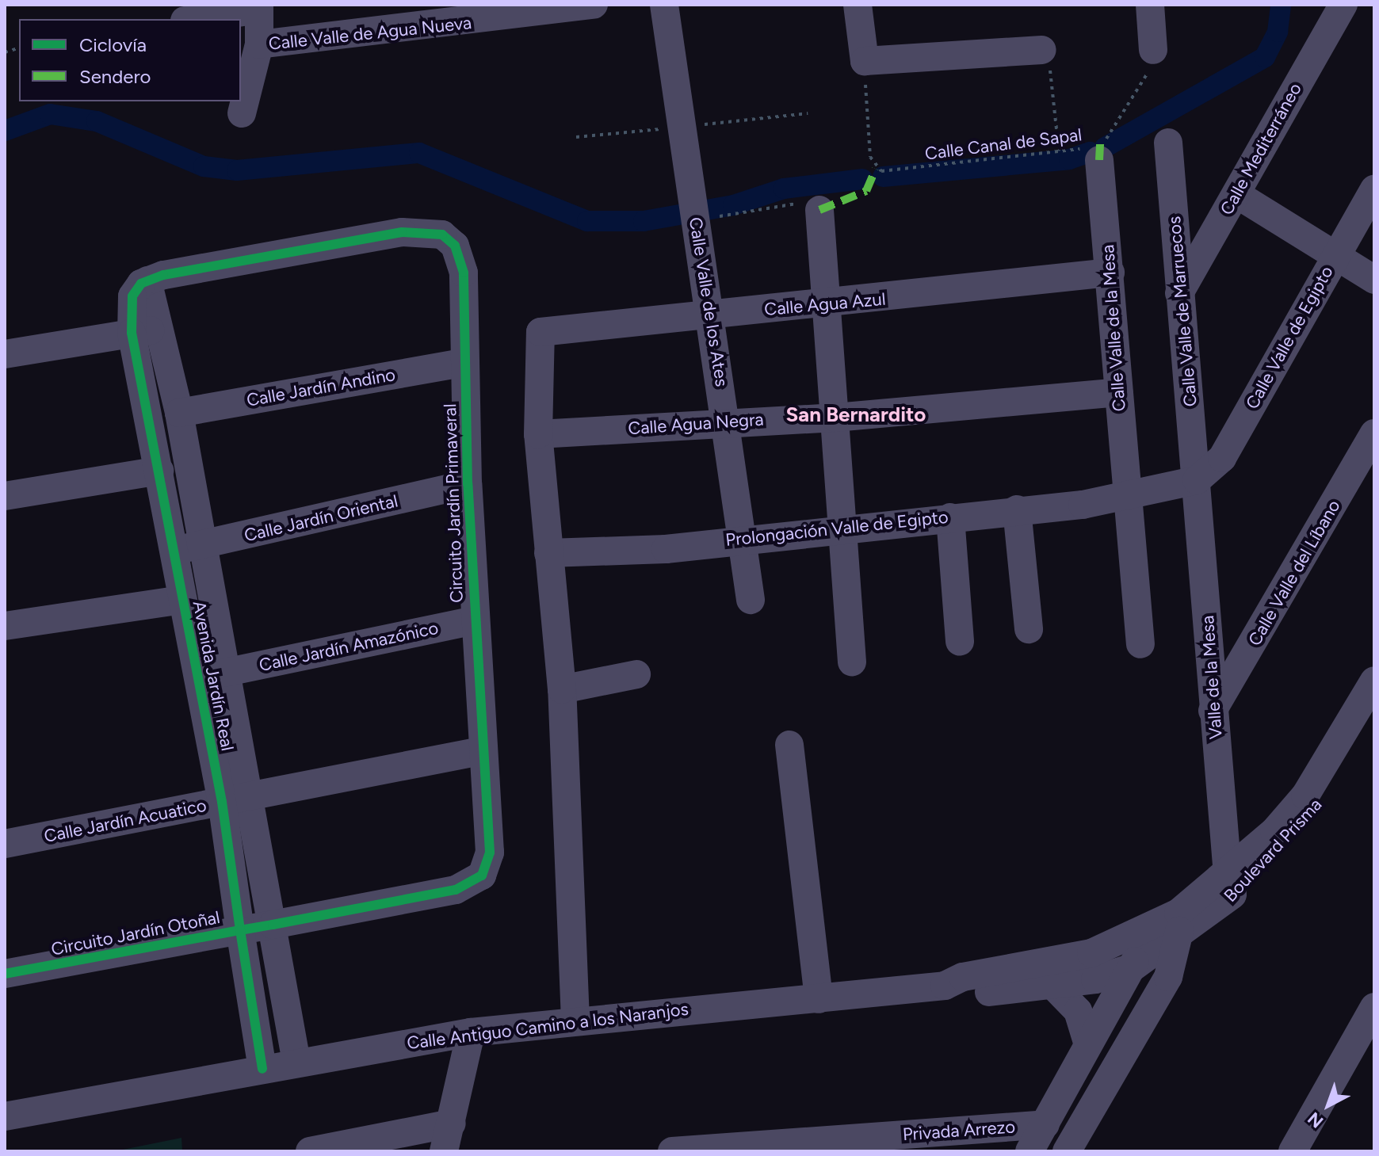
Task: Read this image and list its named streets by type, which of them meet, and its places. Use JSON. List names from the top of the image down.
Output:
{
  "streets": {
    "street": [
      "Calle Valle de Agua Nueva",
      "Calle Mediterráneo",
      "Calle Valle de los Ates",
      "Calle Agua Azul",
      "Calle Valle de Marruecos",
      "Calle Valle de la Mesa",
      "Calle Valle de Egipto",
      "Calle Jardín Andino",
      "Calle Agua Negra",
      "Circuito Jardín Primaveral",
      "Calle Jardín Oriental",
      "Prolongación Valle de Egipto",
      "Calle Valle del Líbano",
      "Calle Jardín Amazónico",
      "Avenida Jardín Real",
      "Valle de la Mesa",
      "Calle Jardín Acuatico",
      "Boulevard Prisma",
      "Circuito Jardín Otoñal",
      "Calle Antiguo Camino a los Naranjos",
      "Privada Arrezo"
    ],
    "path": ["Calle Canal de Sapal"]
  },
  "crossings": [
    ["Calle Canal de Sapal", "Calle Valle de la Mesa"],
    ["Calle Mediterráneo", "Calle Valle de Marruecos"],
    ["Calle Valle de los Ates", "Calle Agua Azul"],
    ["Calle Valle de los Ates", "Calle Agua Negra"],
    ["Calle Valle de los Ates", "Prolongación Valle de Egipto"],
    ["Calle Agua Azul", "Calle Valle de la Mesa"],
    ["Calle Agua Azul", "Calle Agua Negra"],
    ["Calle Valle de Marruecos", "Calle Valle de Egipto"],
    ["Calle Valle de Marruecos", "Prolongación Valle de Egipto"],
    ["Calle Valle de Marruecos", "Valle de la Mesa"],
    ["Calle Valle de la Mesa", "Calle Agua Negra"],
    ["Calle Valle de la Mesa", "Prolongación Valle de Egipto"],
    ["Calle Valle de Egipto", "Prolongación Valle de Egipto"],
    ["Calle Valle de Egipto", "Valle de la Mesa"],
    ["Calle Jardín Andino", "Circuito Jardín Primaveral"],
    ["Calle Jardín Andino", "Avenida Jardín Real"],
    ["Circuito Jardín Primaveral", "Calle Jardín Oriental"],
    ["Circuito Jardín Primaveral", "Calle Jardín Amazónico"],
    ["Circuito Jardín Primaveral", "Avenida Jardín Real"],
    ["Circuito Jardín Primaveral", "Calle Jardín Acuatico"],
    ["Circuito Jardín Primaveral", "Circuito Jardín Otoñal"],
    ["Calle Jardín Oriental", "Avenida Jardín Real"],
    ["Prolongación Valle de Egipto", "Valle de la Mesa"],
    ["Calle Valle del Líbano", "Valle de la Mesa"],
    ["Calle Jardín Amazónico", "Avenida Jardín Real"],
    ["Avenida Jardín Real", "Calle Jardín Acuatico"],
    ["Avenida Jardín Real", "Circuito Jardín Otoñal"],
    ["Avenida Jardín Real", "Calle Antiguo Camino a los Naranjos"],
    ["Valle de la Mesa", "Boulevard Prisma"],
    ["Boulevard Prisma", "Calle Antiguo Camino a los Naranjos"]
  ],
  "districts": ["San Bernardito"],
  "legend": ["Ciclovía", "Sendero"],
  "north": "bottom left"
}
